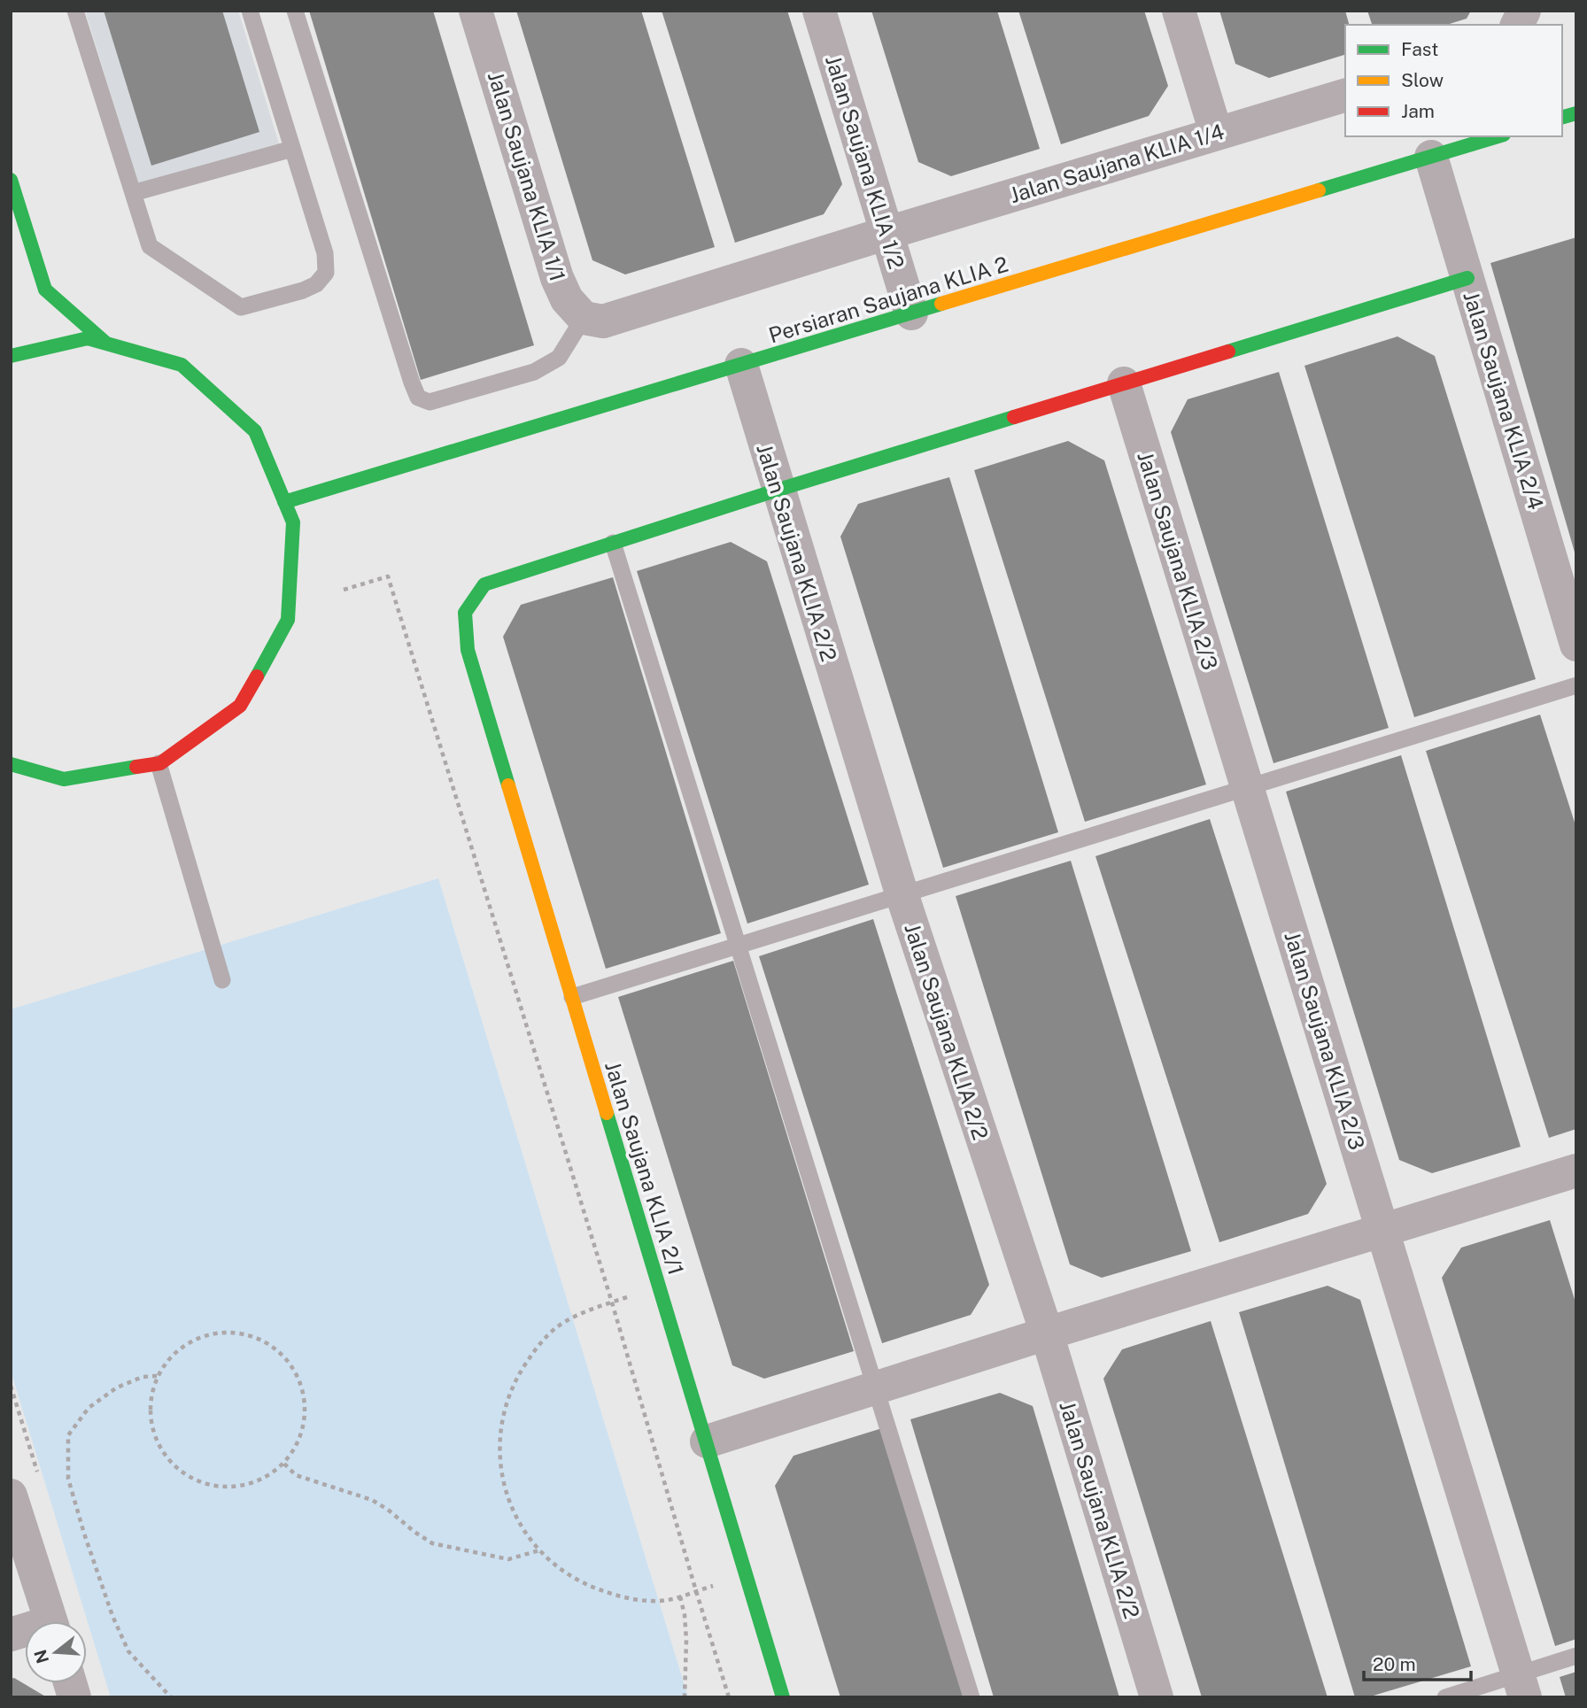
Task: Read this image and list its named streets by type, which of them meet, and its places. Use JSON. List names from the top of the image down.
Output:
{
  "streets": {
    "street": [
      "Jalan Saujana KLIA 1/2",
      "Jalan Saujana KLIA 1/4",
      "Jalan Saujana KLIA 1/1",
      "Persiaran Saujana KLIA 2",
      "Jalan Saujana KLIA 2/4",
      "Jalan Saujana KLIA 2/2",
      "Jalan Saujana KLIA 2/3",
      "Jalan Saujana KLIA 2/1"
    ]
  },
  "crossings": [
    ["Jalan Saujana KLIA 1/2", "Jalan Saujana KLIA 1/4"],
    ["Jalan Saujana KLIA 1/2", "Persiaran Saujana KLIA 2"],
    ["Persiaran Saujana KLIA 2", "Jalan Saujana KLIA 2/4"],
    ["Persiaran Saujana KLIA 2", "Jalan Saujana KLIA 2/2"],
    ["Jalan Saujana KLIA 2/4", "Jalan Saujana KLIA 2/1"],
    ["Jalan Saujana KLIA 2/2", "Jalan Saujana KLIA 2/1"],
    ["Jalan Saujana KLIA 2/3", "Jalan Saujana KLIA 2/1"]
  ],
  "legend": ["Fast", "Slow", "Jam"],
  "scale_bar": "20 m",
  "north": "left"
}
